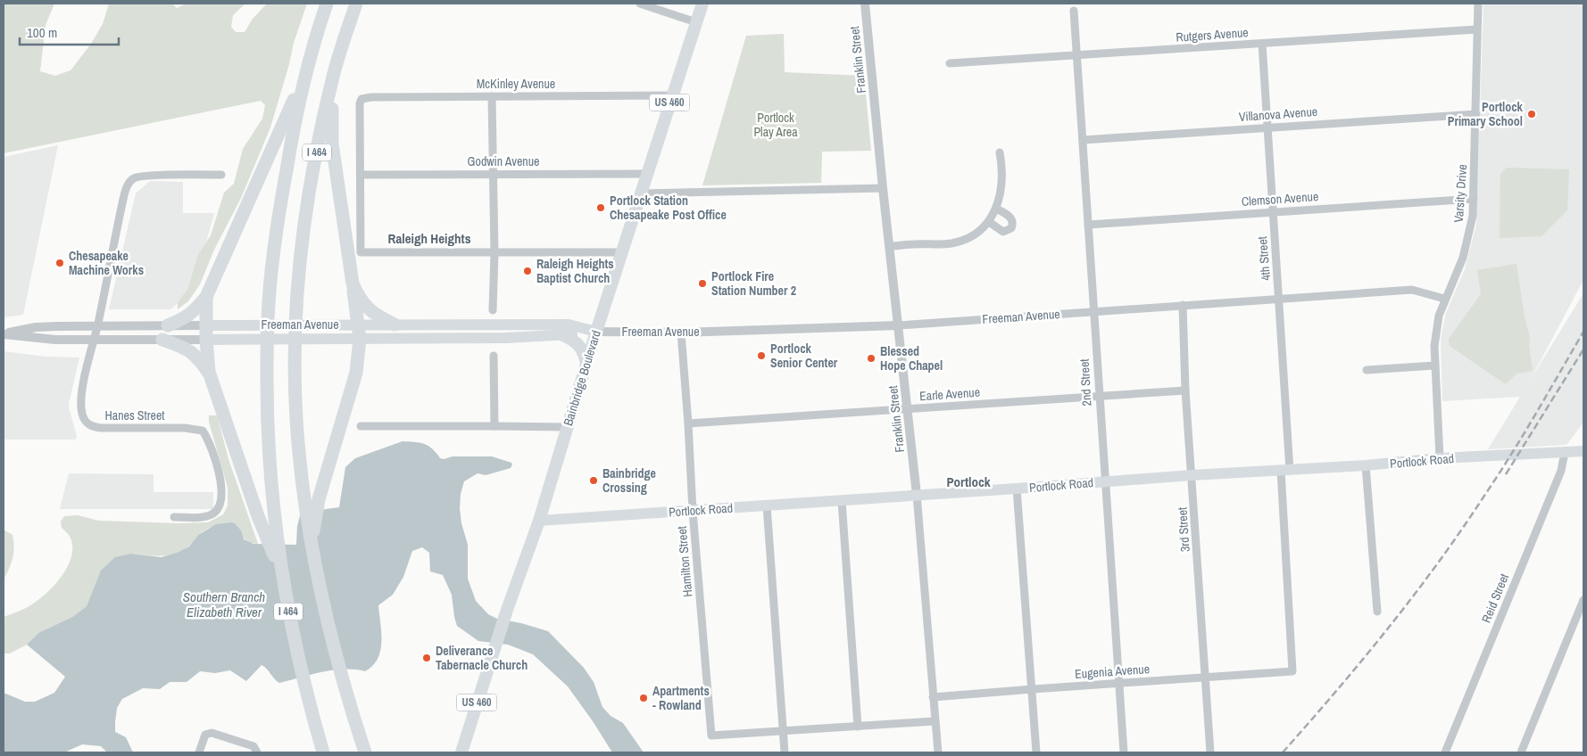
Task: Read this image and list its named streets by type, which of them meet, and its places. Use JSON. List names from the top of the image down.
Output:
{
  "streets": {
    "highway": ["I 464"],
    "main road": [
      "US 460",
      "Freeman Avenue",
      "Bainbridge Boulevard",
      "Portlock Road"
    ],
    "street": [
      "Rutgers Avenue",
      "Franklin Street",
      "McKinley Avenue",
      "Villanova Avenue",
      "Godwin Avenue",
      "Varsity Drive",
      "Clemson Avenue",
      "4th Street",
      "2nd Street",
      "Earle Avenue",
      "Hanes Street",
      "3rd Street",
      "Hamilton Street",
      "Reid Street",
      "Eugenia Avenue"
    ]
  },
  "crossings": [
    ["Rutgers Avenue", "Varsity Drive"],
    ["Rutgers Avenue", "4th Street"],
    ["Rutgers Avenue", "2nd Street"],
    ["Franklin Street", "Freeman Avenue"],
    ["Franklin Street", "Earle Avenue"],
    ["Franklin Street", "Portlock Road"],
    ["Franklin Street", "Eugenia Avenue"],
    ["McKinley Avenue", "Godwin Avenue"],
    ["McKinley Avenue", "Bainbridge Boulevard"],
    ["Villanova Avenue", "Varsity Drive"],
    ["Villanova Avenue", "4th Street"],
    ["Villanova Avenue", "2nd Street"],
    ["Godwin Avenue", "Bainbridge Boulevard"],
    ["Varsity Drive", "Clemson Avenue"],
    ["Varsity Drive", "Freeman Avenue"],
    ["Varsity Drive", "Portlock Road"],
    ["Clemson Avenue", "4th Street"],
    ["Clemson Avenue", "2nd Street"],
    ["4th Street", "Freeman Avenue"],
    ["4th Street", "Portlock Road"],
    ["4th Street", "Eugenia Avenue"],
    ["Freeman Avenue", "Bainbridge Boulevard"],
    ["Freeman Avenue", "2nd Street"],
    ["Freeman Avenue", "Hanes Street"],
    ["Freeman Avenue", "3rd Street"],
    ["Freeman Avenue", "Hamilton Street"],
    ["Bainbridge Boulevard", "Portlock Road"],
    ["2nd Street", "Earle Avenue"],
    ["2nd Street", "Portlock Road"],
    ["2nd Street", "Eugenia Avenue"],
    ["Earle Avenue", "3rd Street"],
    ["Earle Avenue", "Hamilton Street"],
    ["Portlock Road", "3rd Street"],
    ["Portlock Road", "Hamilton Street"],
    ["Portlock Road", "Reid Street"],
    ["3rd Street", "Eugenia Avenue"]
  ],
  "districts": ["Raleigh Heights", "Portlock"],
  "water": ["Southern Branch Elizabeth River"],
  "parks": ["Portlock Play Area"],
  "places": [
    "Portlock Primary School",
    "Portlock Station Chesapeake Post Office",
    "Chesapeake Machine Works",
    "Raleigh Heights Baptist Church",
    "Portlock Fire Station Number 2",
    "Portlock Senior Center",
    "Blessed Hope Chapel",
    "Bainbridge Crossing",
    "Deliverance Tabernacle Church",
    "Apartments - Rowland"
  ],
  "scale_bar": "100 m"
}
